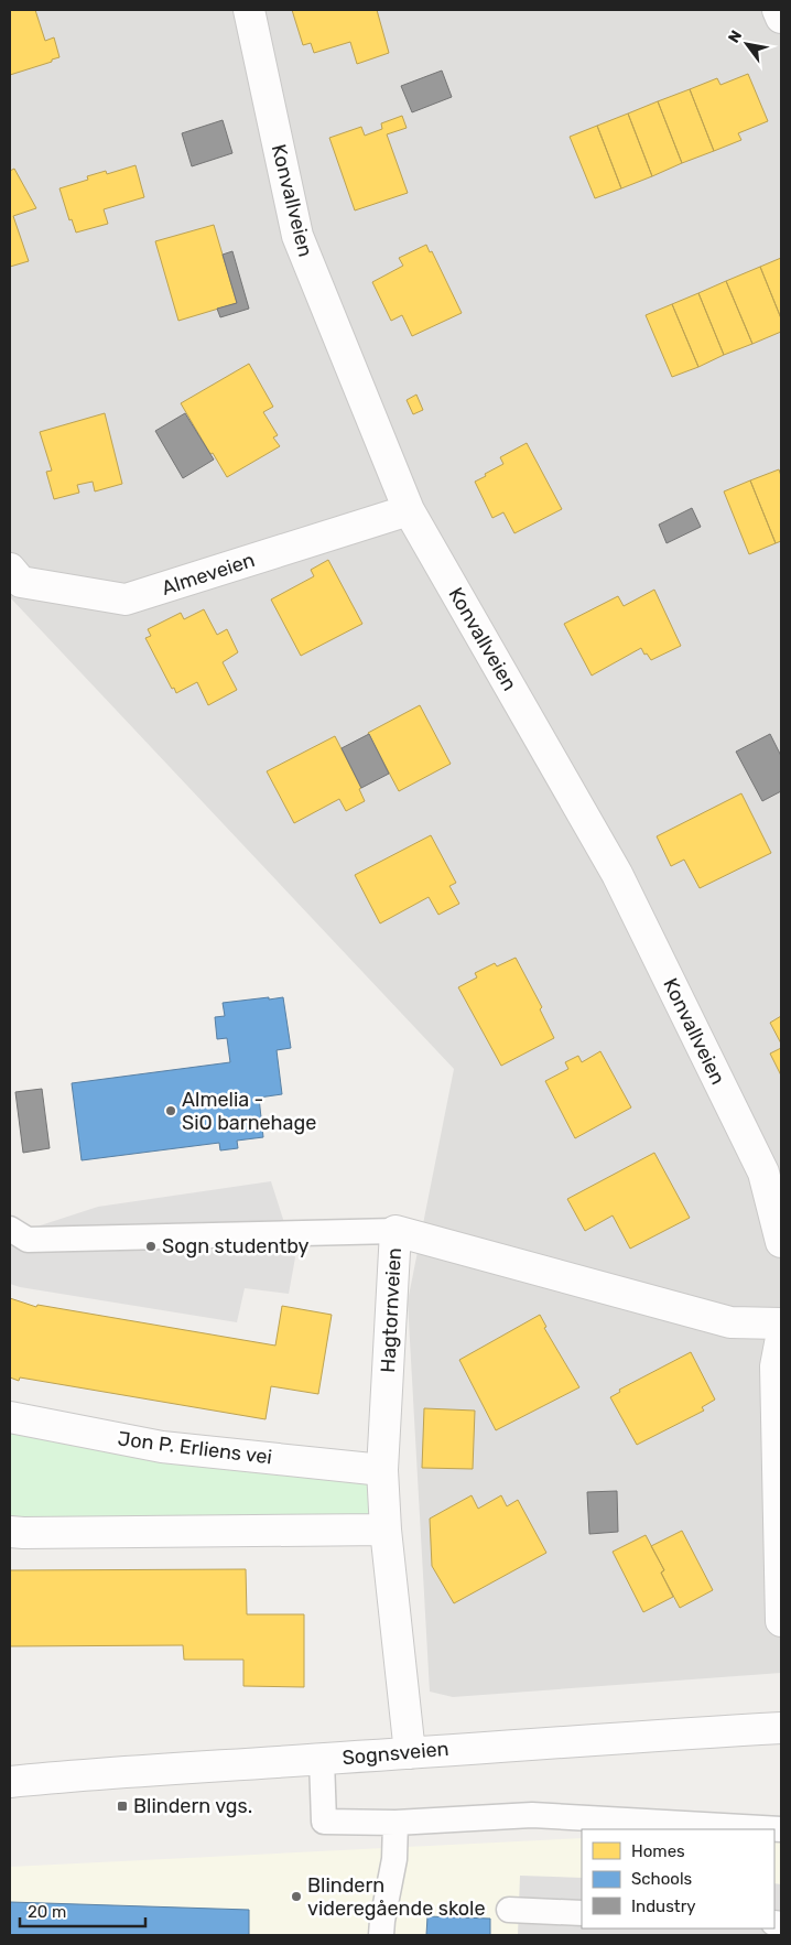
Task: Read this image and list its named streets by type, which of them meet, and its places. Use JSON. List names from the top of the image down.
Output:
{
  "streets": {
    "street": [
      "Konvallveien",
      "Almeveien",
      "Hagtornveien",
      "Jon P. Erliens vei",
      "Sognsveien"
    ]
  },
  "crossings": [
    ["Konvallveien", "Almeveien"],
    ["Hagtornveien", "Jon P. Erliens vei"],
    ["Hagtornveien", "Sognsveien"]
  ],
  "places": {
    "other": ["Almelia - SiO barnehage", "Sogn studentby", "Blindern videregående skole"],
    "transit": ["Blindern vgs."]
  },
  "legend": ["Homes", "Schools", "Industry"],
  "scale_bar": "20 m",
  "north": "top left"
}
